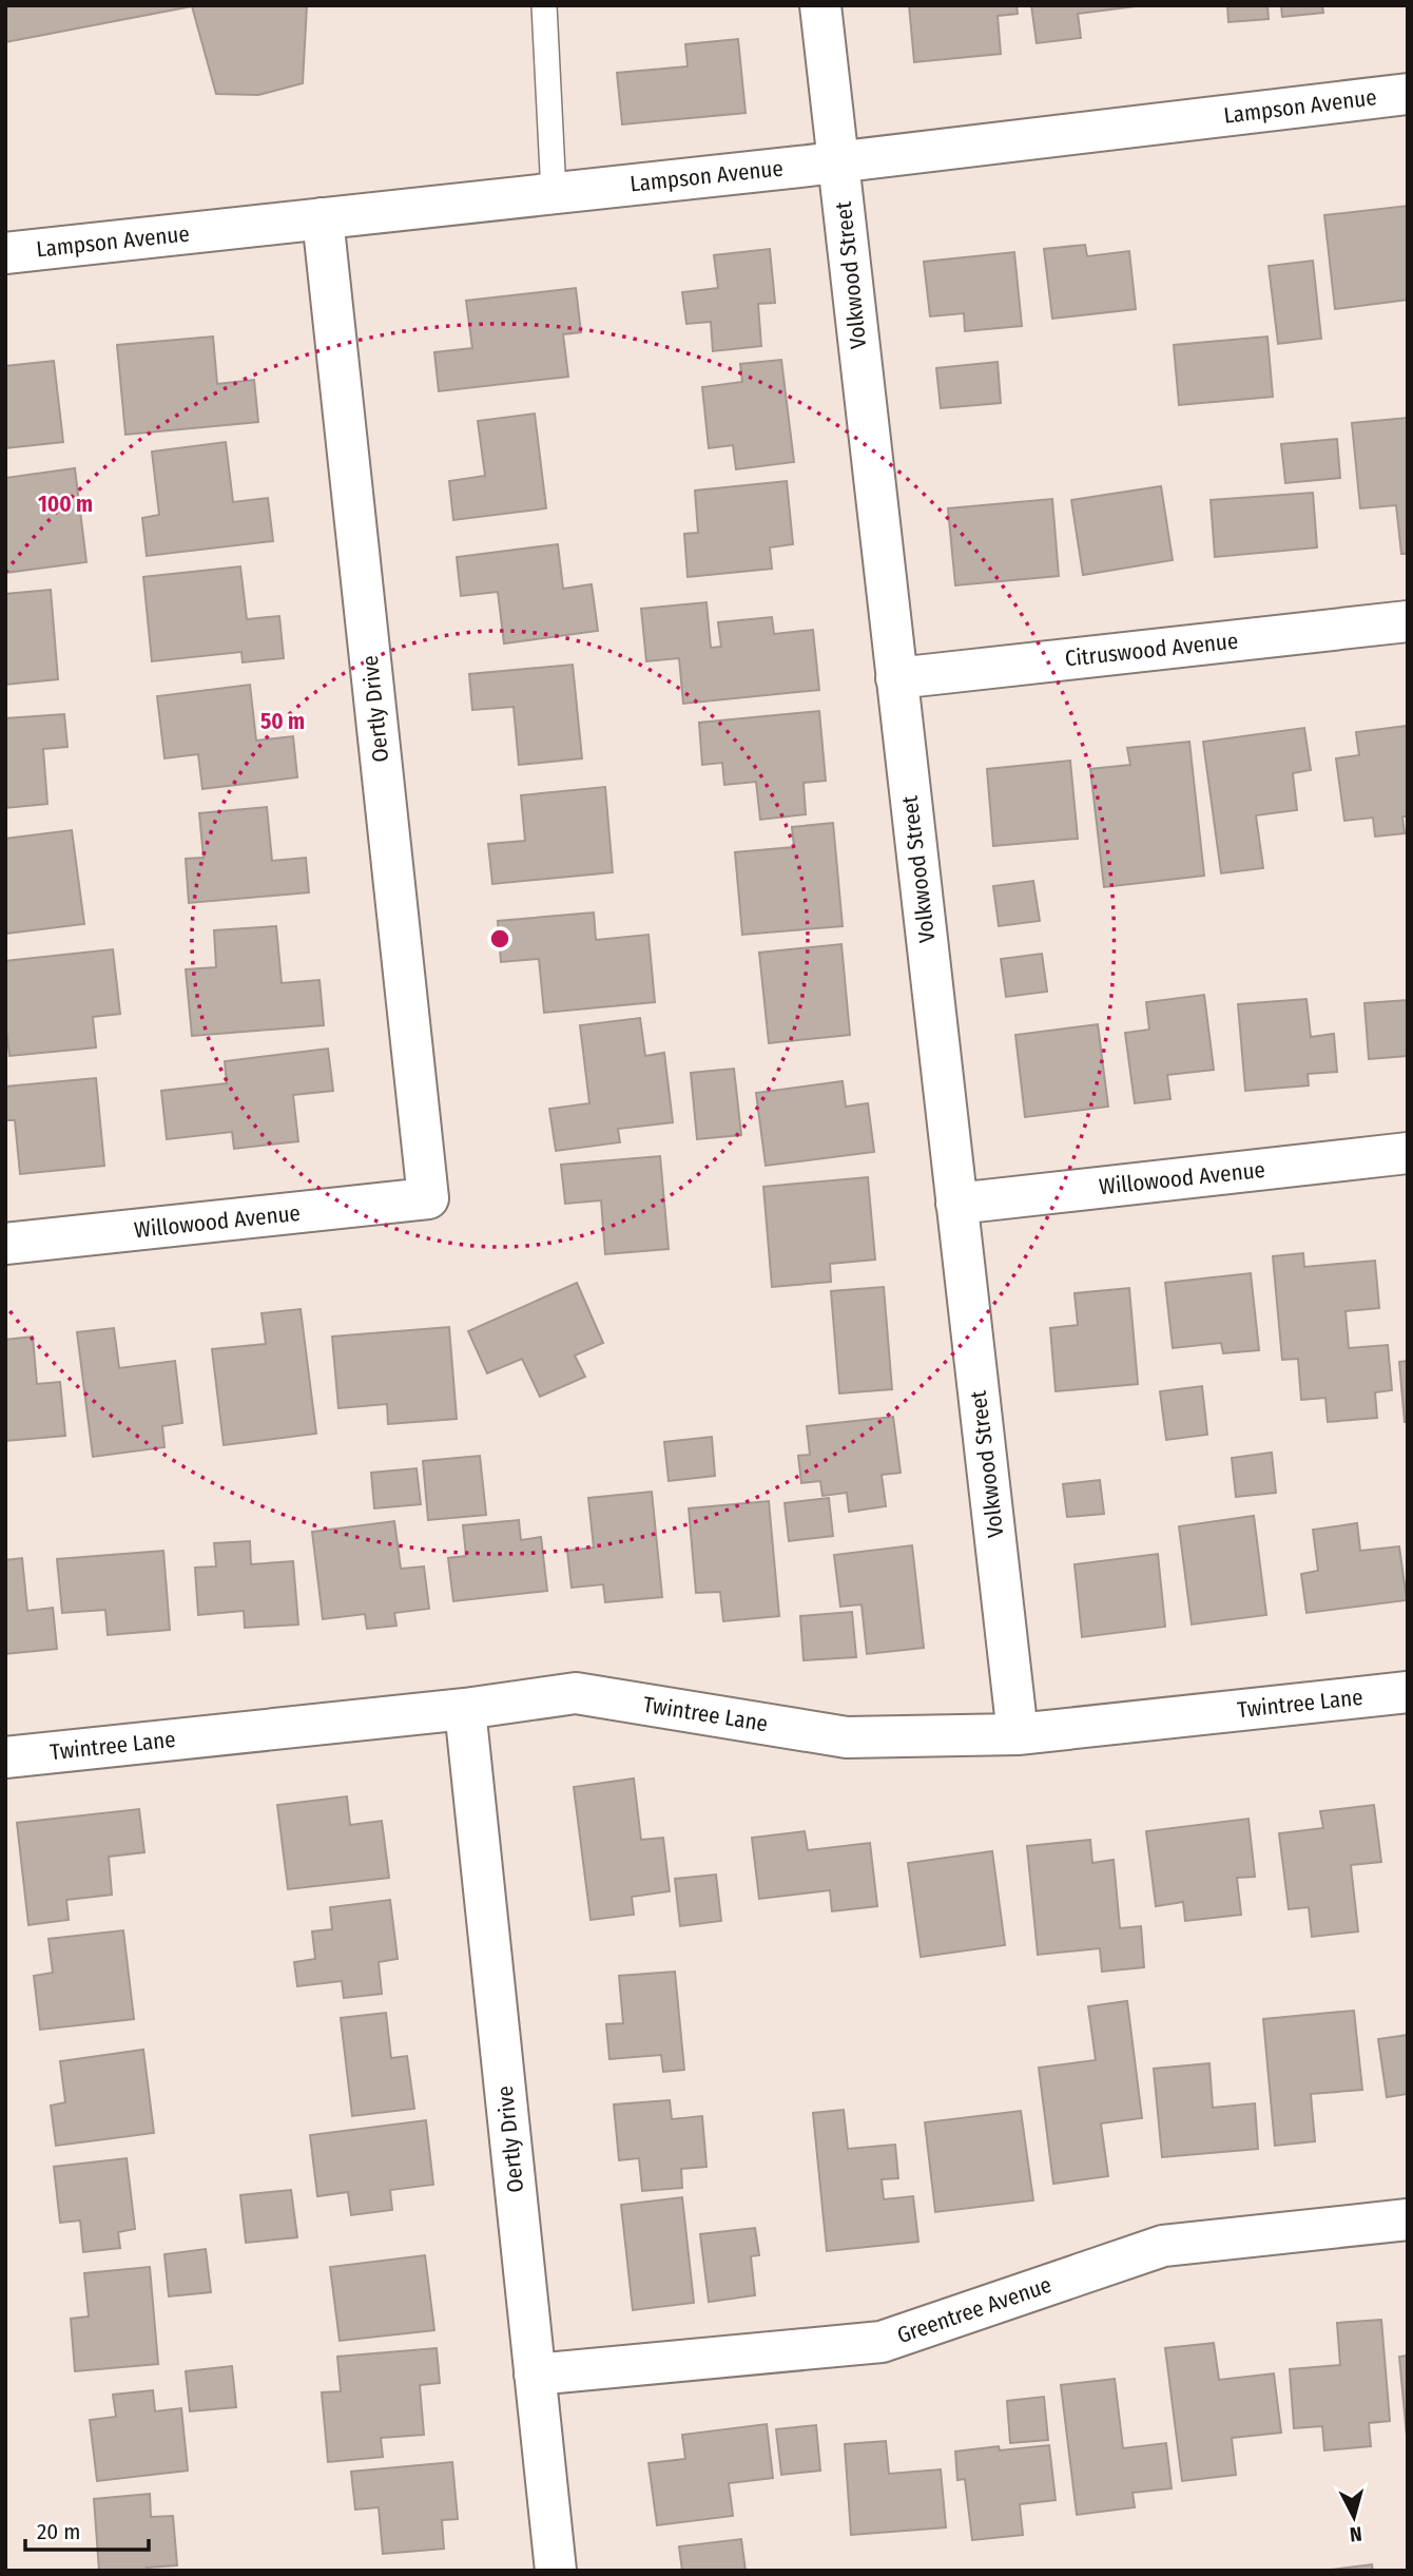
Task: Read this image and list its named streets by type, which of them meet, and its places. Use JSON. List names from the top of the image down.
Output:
{
  "streets": {
    "street": [
      "Lampson Avenue",
      "Volkwood Street",
      "Citruswood Avenue",
      "Oertly Drive",
      "Willowood Avenue",
      "Twintree Lane",
      "Greentree Avenue"
    ]
  },
  "crossings": [
    ["Lampson Avenue", "Volkwood Street"],
    ["Lampson Avenue", "Oertly Drive"],
    ["Volkwood Street", "Citruswood Avenue"],
    ["Volkwood Street", "Willowood Avenue"],
    ["Volkwood Street", "Twintree Lane"],
    ["Oertly Drive", "Willowood Avenue"],
    ["Oertly Drive", "Twintree Lane"],
    ["Oertly Drive", "Greentree Avenue"]
  ],
  "scale_bar": "20 m",
  "north": "bottom",
  "rings": ["100 m", "50 m"]
}
